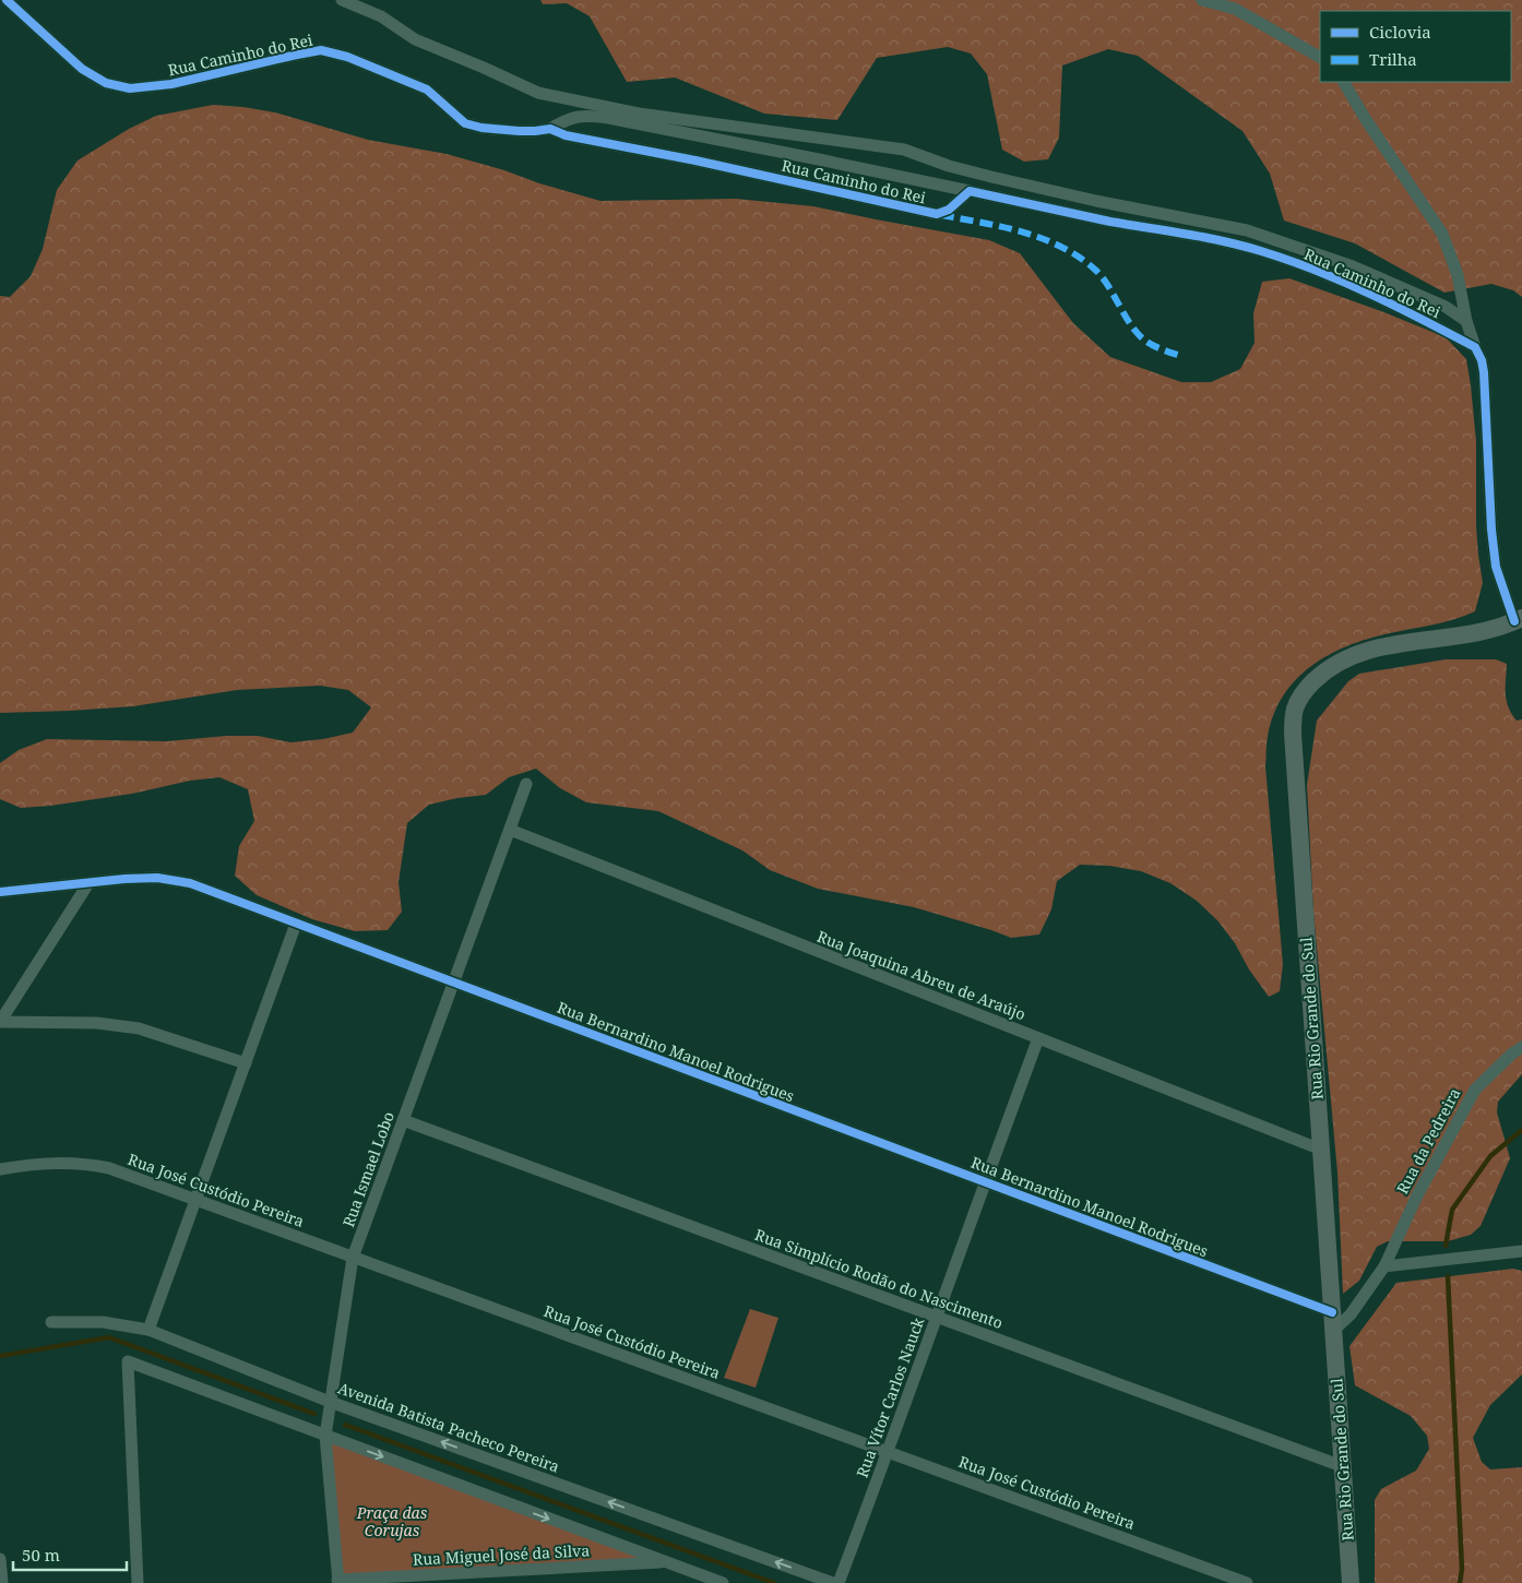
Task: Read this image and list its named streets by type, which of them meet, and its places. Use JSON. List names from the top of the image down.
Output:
{
  "streets": {
    "street": [
      "Rua Caminho do Rei",
      "Rua Joaquina Abreu de Araújo",
      "Rua Rio Grande do Sul",
      "Rua Bernardino Manoel Rodrigues",
      "Rua da Pedreira",
      "Rua Ismael Lobo",
      "Rua José Custódio Pereira",
      "Rua Simplício Rodão do Nascimento",
      "Rua Vítor Carlos Nauck",
      "Avenida Batista Pacheco Pereira",
      "Rua Miguel José da Silva"
    ]
  },
  "crossings": [
    ["Rua Joaquina Abreu de Araújo", "Rua Rio Grande do Sul"],
    ["Rua Joaquina Abreu de Araújo", "Rua Ismael Lobo"],
    ["Rua Joaquina Abreu de Araújo", "Rua Vítor Carlos Nauck"],
    ["Rua Rio Grande do Sul", "Rua Bernardino Manoel Rodrigues"],
    ["Rua Rio Grande do Sul", "Rua da Pedreira"],
    ["Rua Rio Grande do Sul", "Rua Simplício Rodão do Nascimento"],
    ["Rua Bernardino Manoel Rodrigues", "Rua Ismael Lobo"],
    ["Rua Bernardino Manoel Rodrigues", "Rua Vítor Carlos Nauck"],
    ["Rua Ismael Lobo", "Rua José Custódio Pereira"],
    ["Rua Ismael Lobo", "Rua Simplício Rodão do Nascimento"],
    ["Rua Ismael Lobo", "Avenida Batista Pacheco Pereira"],
    ["Rua Ismael Lobo", "Rua Miguel José da Silva"],
    ["Rua José Custódio Pereira", "Rua Vítor Carlos Nauck"],
    ["Rua Simplício Rodão do Nascimento", "Rua Vítor Carlos Nauck"]
  ],
  "parks": ["Praça das Corujas"],
  "legend": ["Ciclovia", "Trilha"],
  "scale_bar": "50 m"
}
